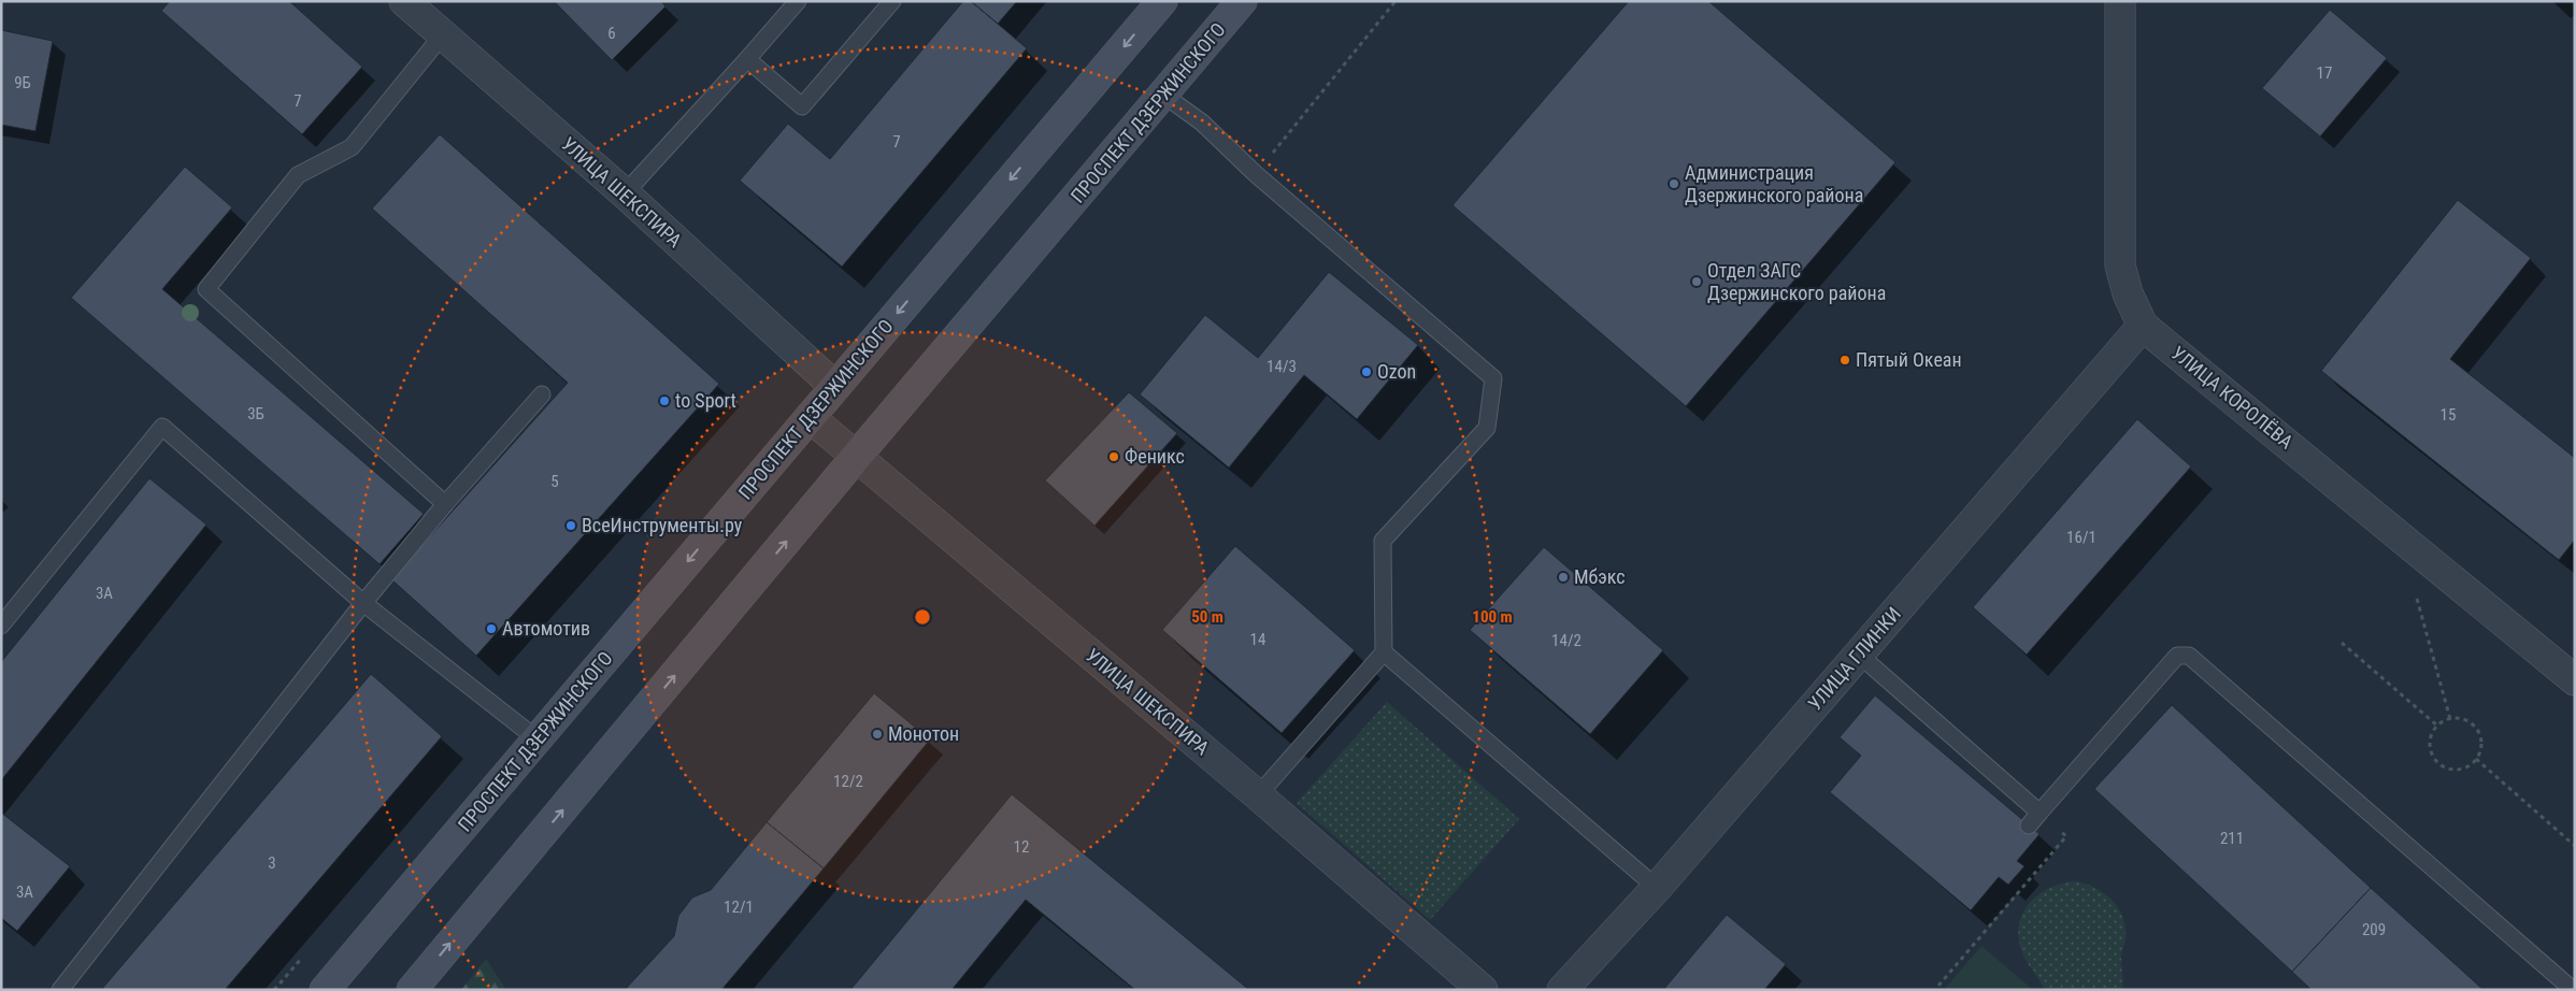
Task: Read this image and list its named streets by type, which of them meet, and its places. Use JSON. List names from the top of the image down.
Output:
{
  "streets": {
    "main road": ["ПРОСПЕКТ ДЗЕРЖИНСКОГО"],
    "street": ["УЛИЦА ШЕКСПИРА", "УЛИЦА КОРОЛЁВА", "УЛИЦА ГЛИНКИ"]
  },
  "crossings": [
    ["ПРОСПЕКТ ДЗЕРЖИНСКОГО", "УЛИЦА ШЕКСПИРА"],
    ["УЛИЦА КОРОЛЁВА", "УЛИЦА ГЛИНКИ"]
  ],
  "places": [
    "Администрация Дзержинского района",
    "Отдел ЗАГС Дзержинского района",
    "Пятый Океан",
    "Ozon",
    "to Sport",
    "Феникс",
    "ВсеИнструменты.ру",
    "Мбэкс",
    "Автомотив",
    "Монотон"
  ],
  "house_numbers": [
    "6",
    "17",
    "9Б",
    "7",
    "7",
    "14/3",
    "3Б",
    "15",
    "5",
    "16/1",
    "3А",
    "14",
    "14/2",
    "12/2",
    "211",
    "12",
    "3",
    "3А",
    "12/1",
    "209"
  ],
  "rings": ["50 m", "100 m"]
}
